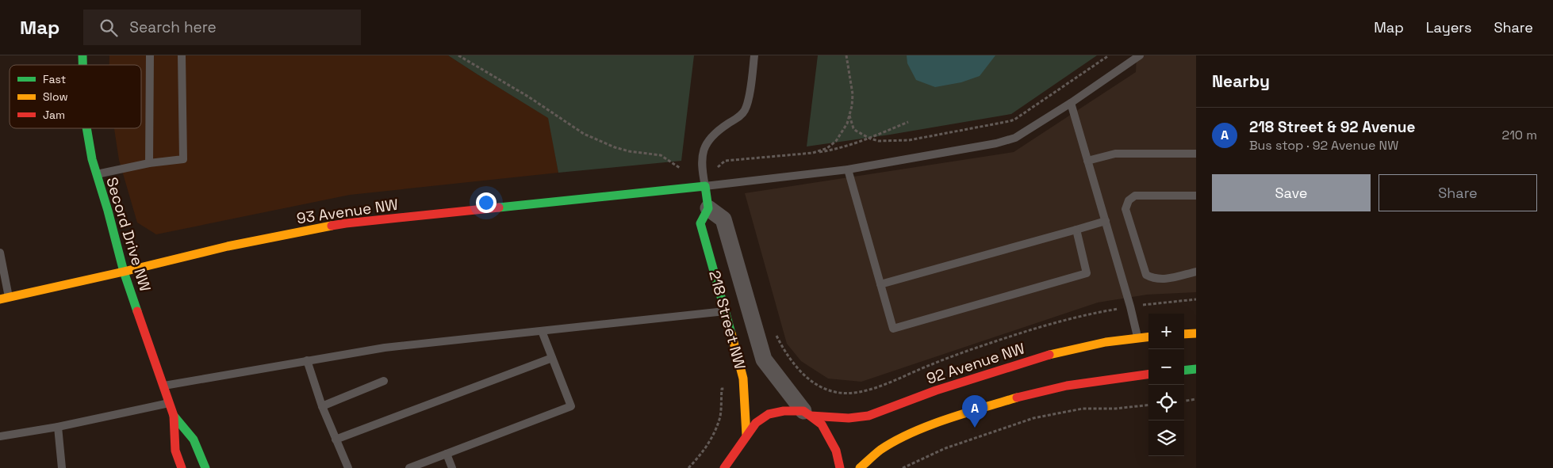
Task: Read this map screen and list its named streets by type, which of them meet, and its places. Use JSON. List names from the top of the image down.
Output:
{
  "streets": {
    "street": [
      "93 Avenue NW",
      "Secord Drive NW",
      "218 Street NW",
      "92 Avenue NW"
    ]
  },
  "crossings": [
    ["93 Avenue NW", "Secord Drive NW"],
    ["218 Street NW", "92 Avenue NW"]
  ],
  "legend": ["Fast", "Slow", "Jam"],
  "page": {
    "header": "Map",
    "search": "Search here",
    "nav": ["Map", "Layers", "Share"],
    "heading": "Nearby",
    "list": [
      {
        "mark": "A",
        "name": "218 Street & 92 Avenue",
        "note": "Bus stop · 92 Avenue NW",
        "value": "210 m"
      }
    ],
    "buttons": ["Save", "Share"],
    "map_buttons": ["+", "−"],
    "pins": "A"
  }
}
